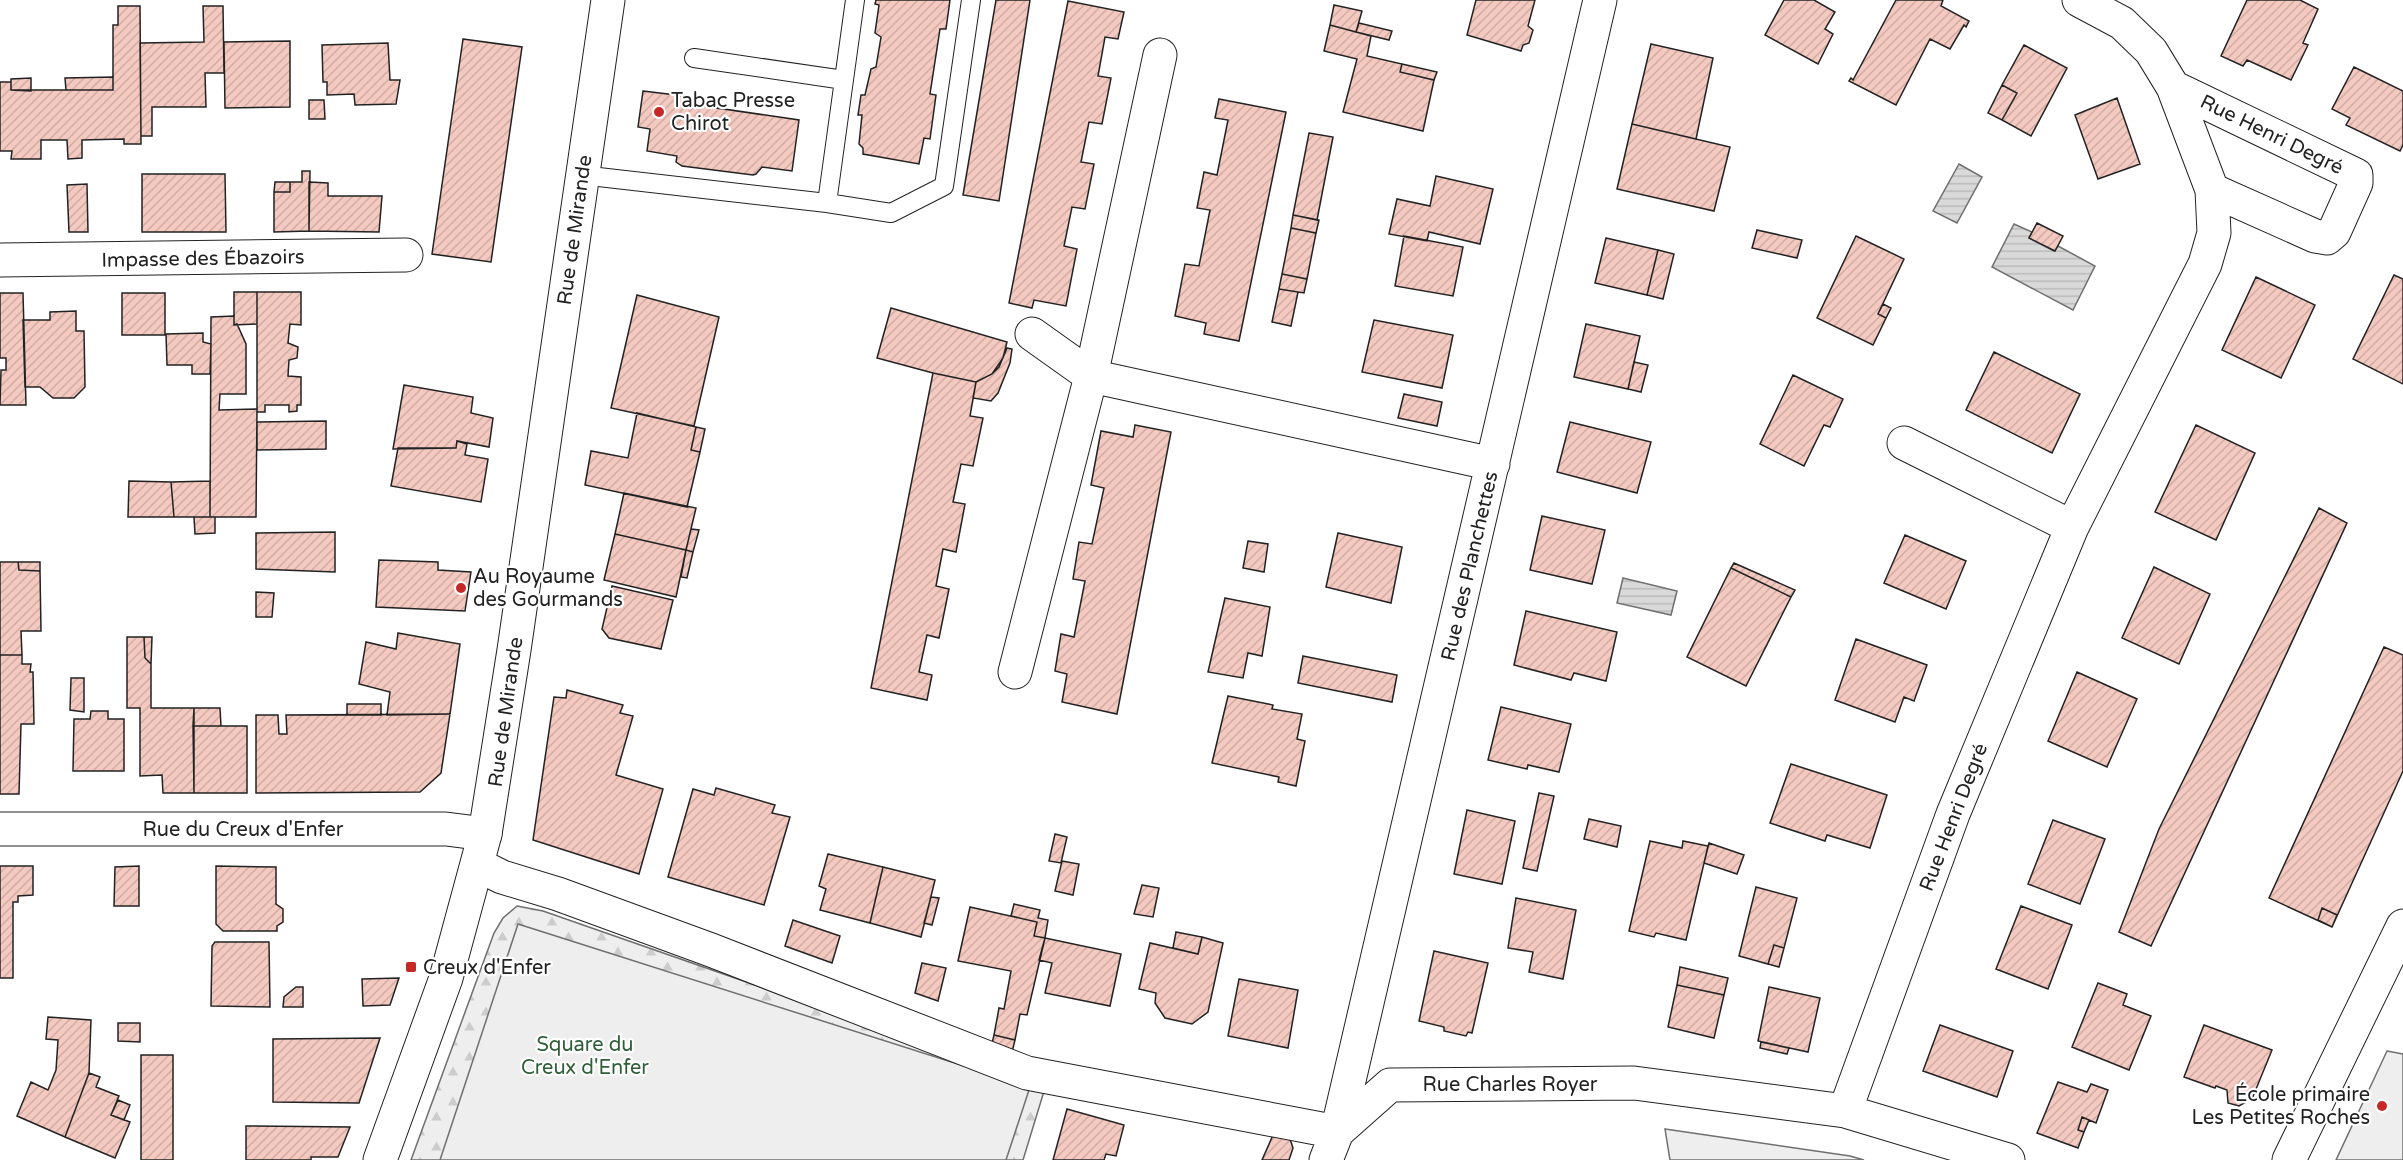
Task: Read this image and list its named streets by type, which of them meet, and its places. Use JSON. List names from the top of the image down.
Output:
{
  "streets": {
    "street": [
      "Rue Henri Degré",
      "Rue de Mirande",
      "Impasse des Ébazoirs",
      "Rue des Planchettes",
      "Rue du Creux d'Enfer",
      "Rue Charles Royer"
    ]
  },
  "crossings": [
    ["Rue Henri Degré", "Rue Charles Royer"],
    ["Rue de Mirande", "Rue du Creux d'Enfer"],
    ["Rue des Planchettes", "Rue Charles Royer"]
  ],
  "parks": ["Square du Creux d'Enfer"],
  "places": {
    "other": ["Tabac Presse Chirot", "Au Royaume des Gourmands", "École primaire Les Petites Roches"],
    "transit": ["Creux d'Enfer"]
  }
}
